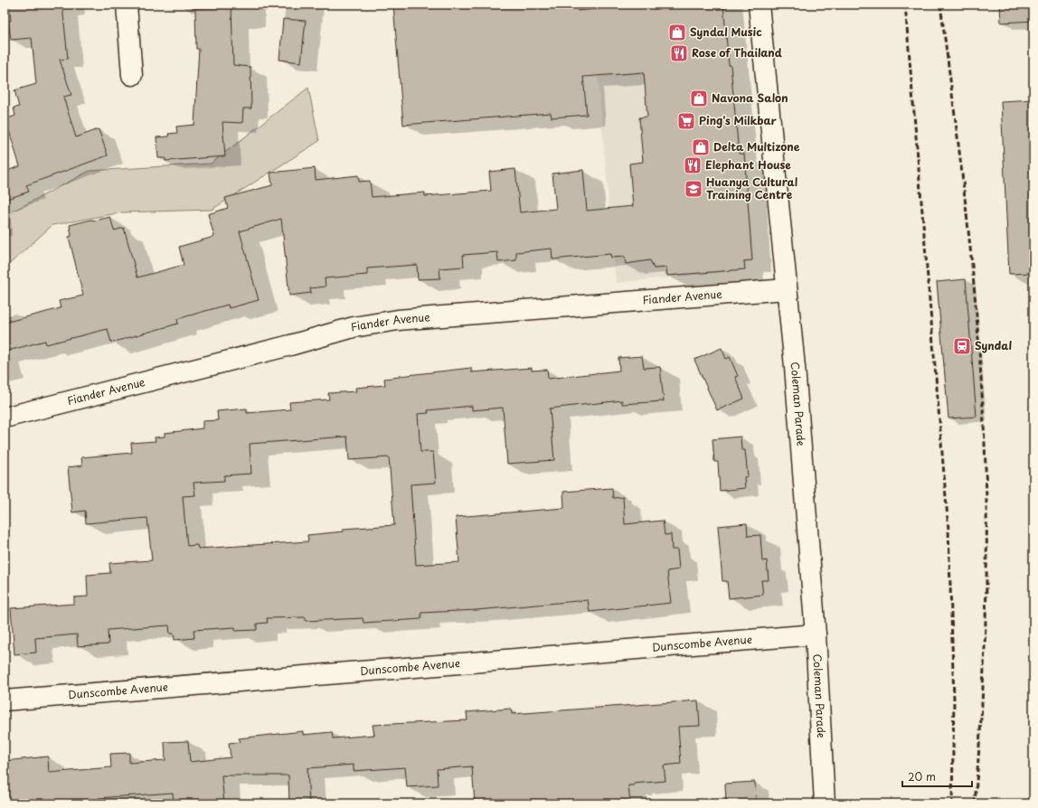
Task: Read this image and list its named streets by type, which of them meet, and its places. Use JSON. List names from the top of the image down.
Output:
{
  "streets": {
    "street": ["Fiander Avenue", "Coleman Parade", "Dunscombe Avenue"]
  },
  "crossings": [
    ["Fiander Avenue", "Coleman Parade"],
    ["Coleman Parade", "Dunscombe Avenue"]
  ],
  "places": {
    "shop": ["Syndal Music", "Navona Salon", "Delta Multizone"],
    "restaurant": ["Rose of Thailand", "Elephant House"],
    "supermarket": ["Ping's Milkbar"],
    "school or university": ["Huanya Cultural Training Centre"],
    "station": ["Syndal"]
  },
  "scale_bar": "20 m"
}
